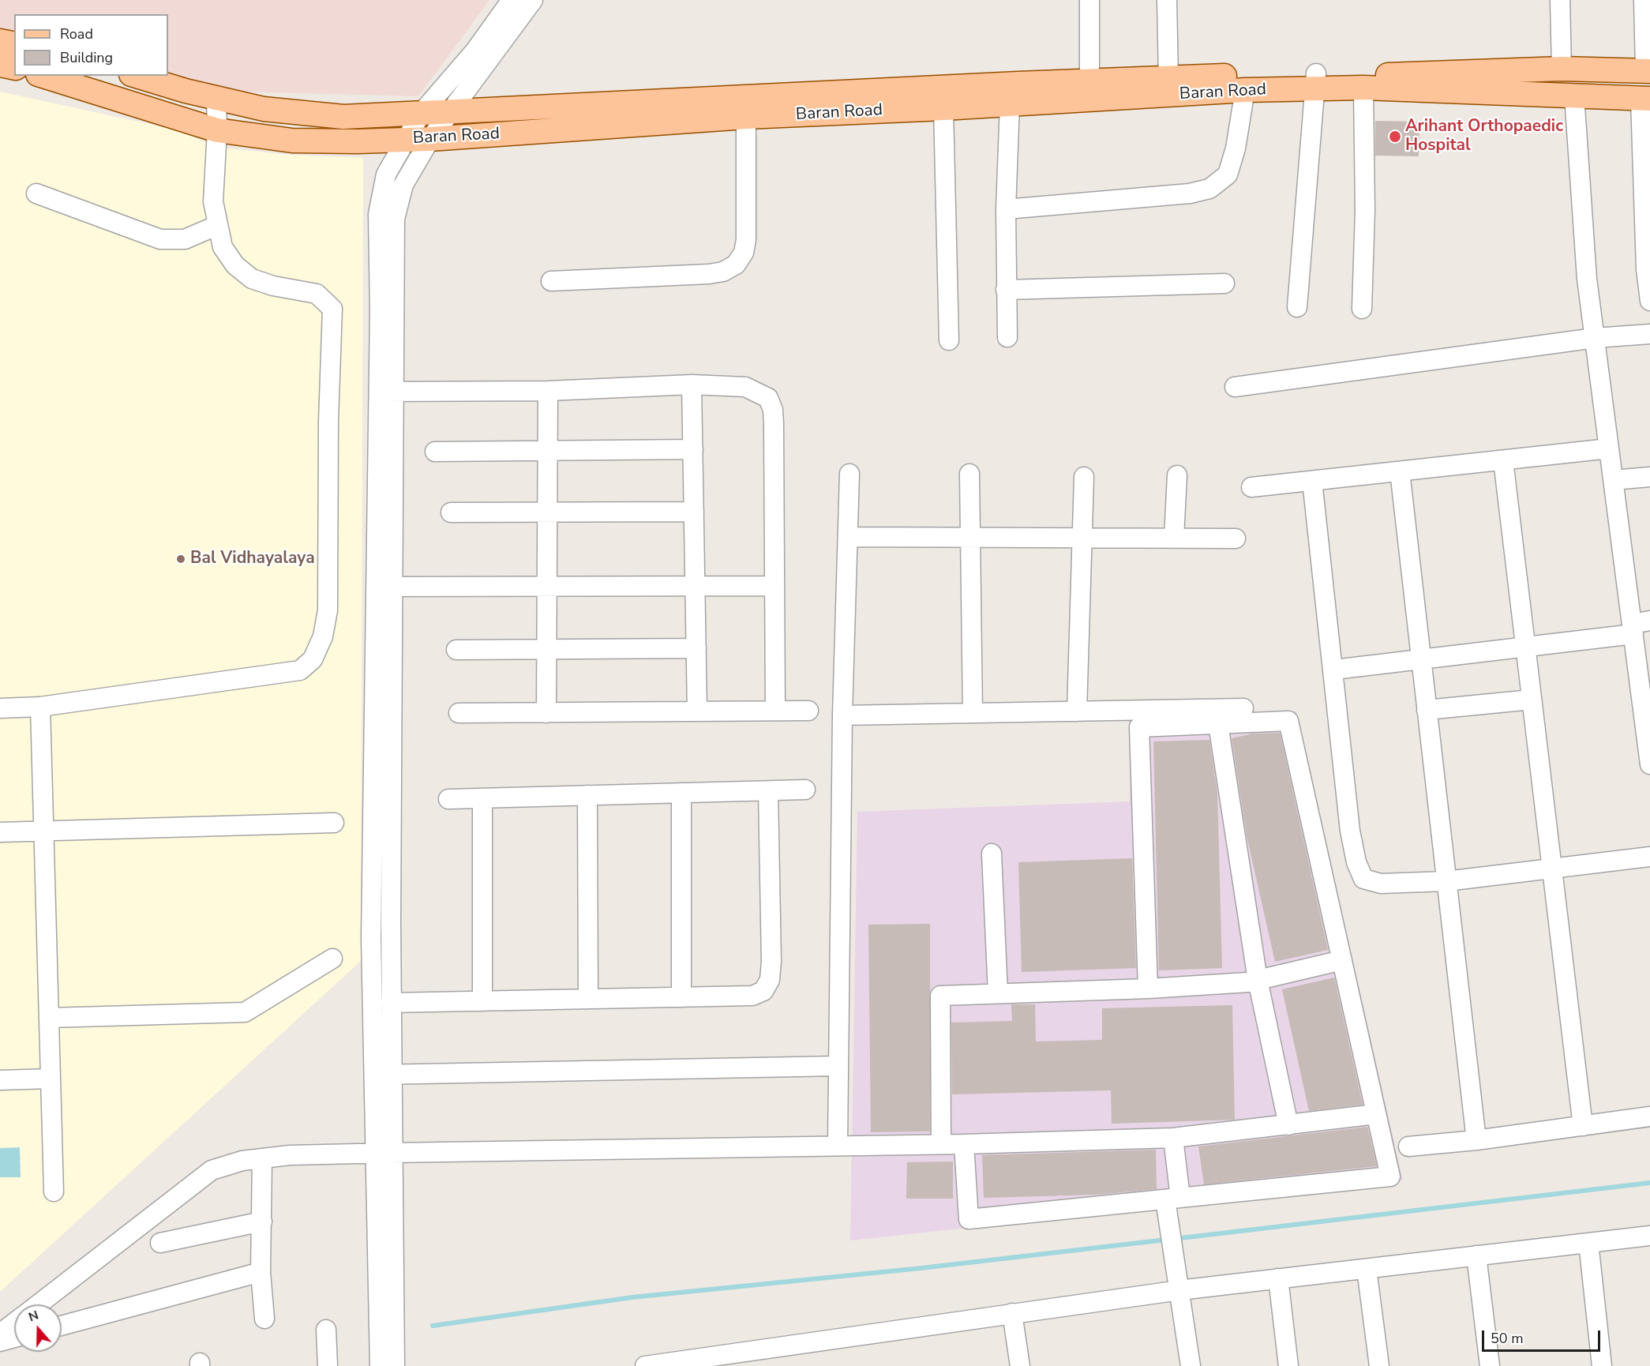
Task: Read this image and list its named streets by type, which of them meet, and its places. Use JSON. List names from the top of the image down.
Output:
{
  "streets": {
    "main road": ["Baran Road"]
  },
  "places": ["Arihant Orthopaedic Hospital", "Bal Vidhayalaya"],
  "legend": ["Road", "Building"],
  "scale_bar": "50 m",
  "north": "top"
}
